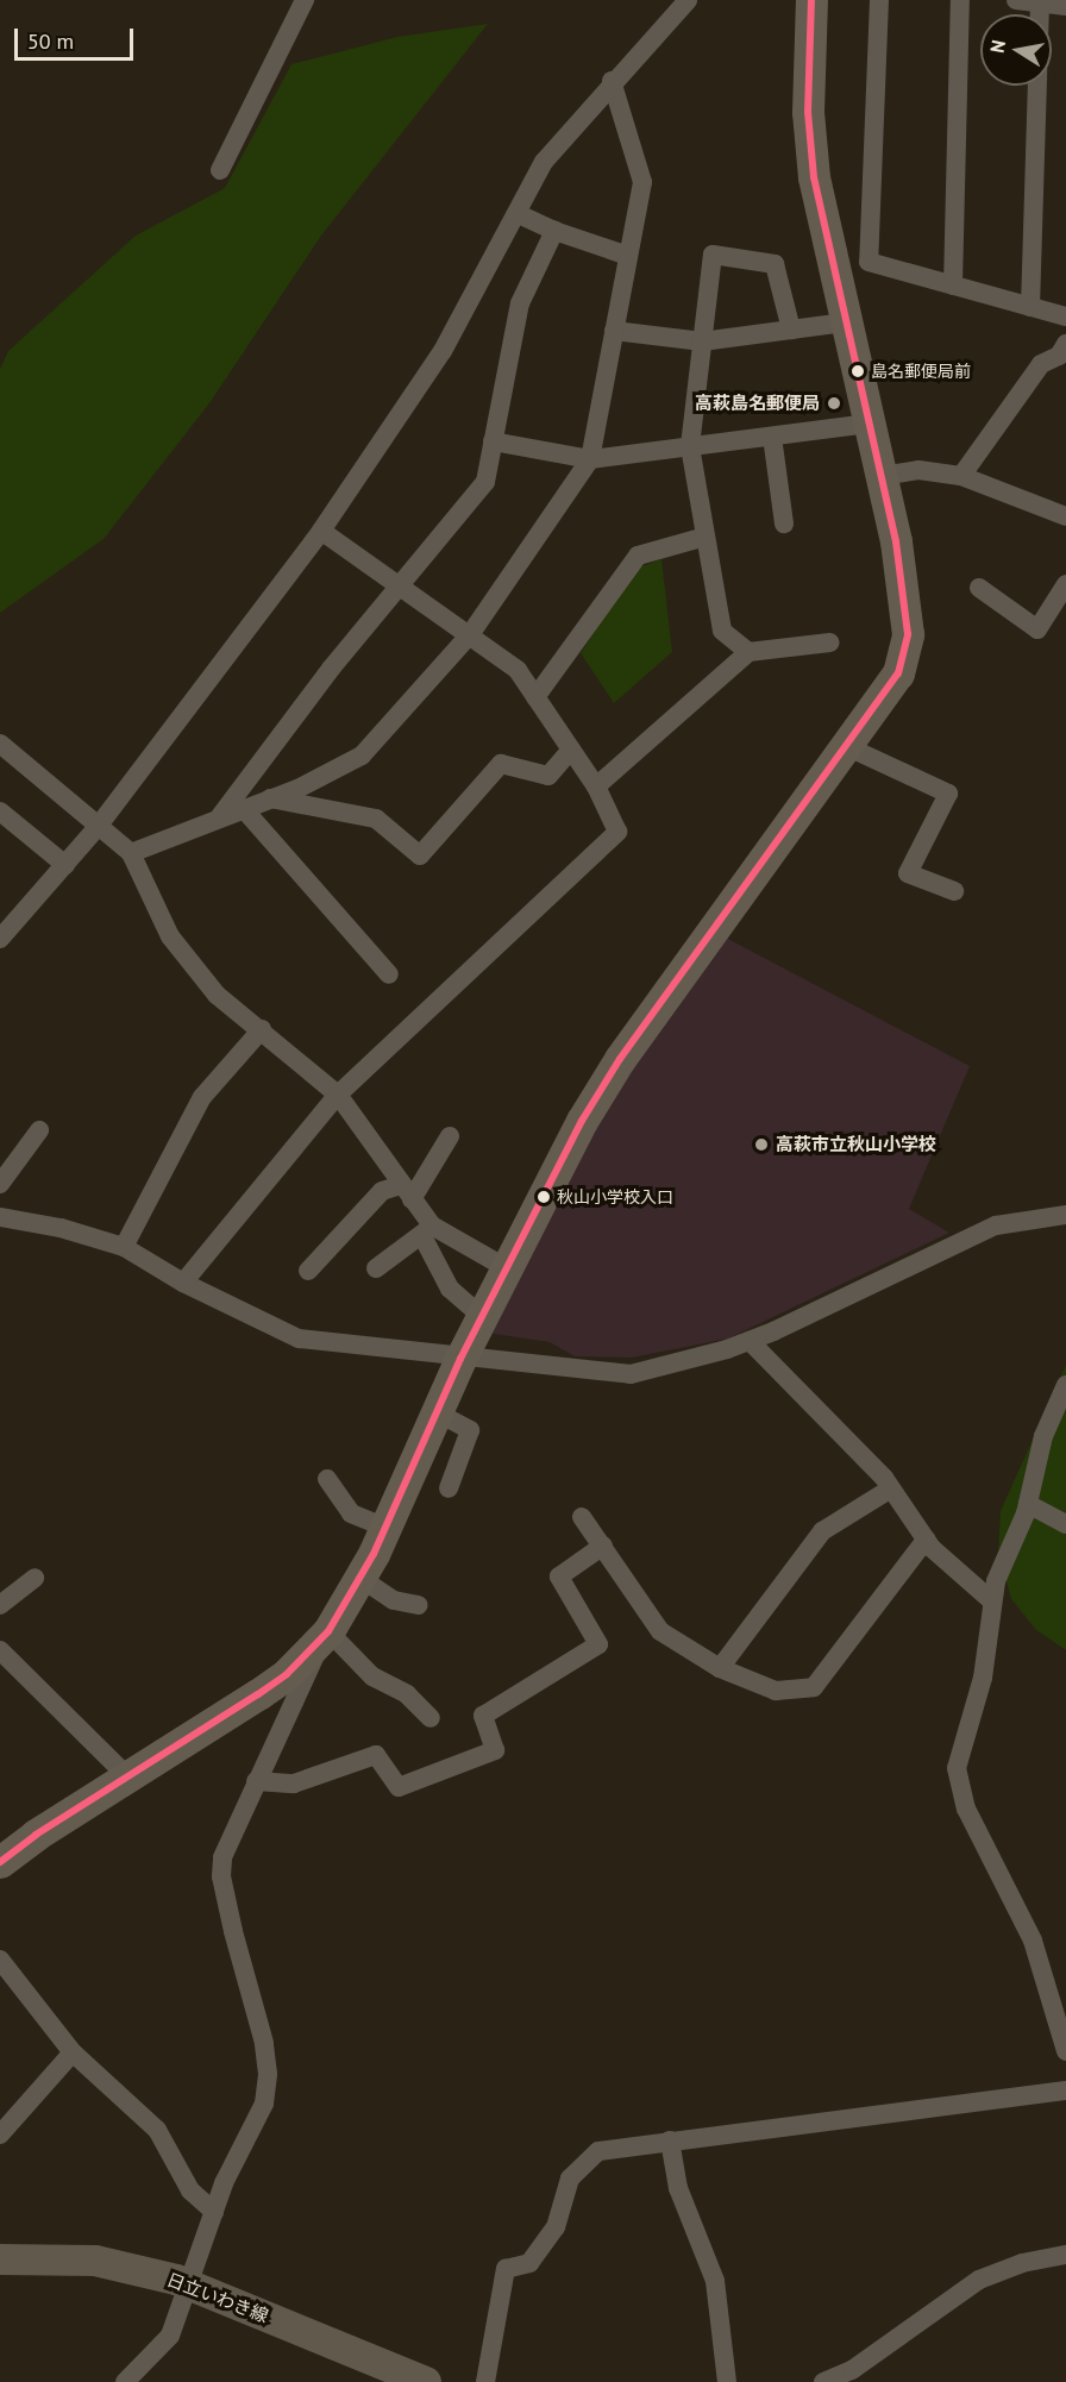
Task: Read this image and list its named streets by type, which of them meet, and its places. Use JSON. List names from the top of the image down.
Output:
{
  "streets": {
    "main road": ["日立いわき線"]
  },
  "places": [
    "島名郵便局前",
    "高萩島名郵便局",
    "高萩市立秋山小学校",
    "秋山小学校入口"
  ],
  "scale_bar": "50 m",
  "north": "left"
}
